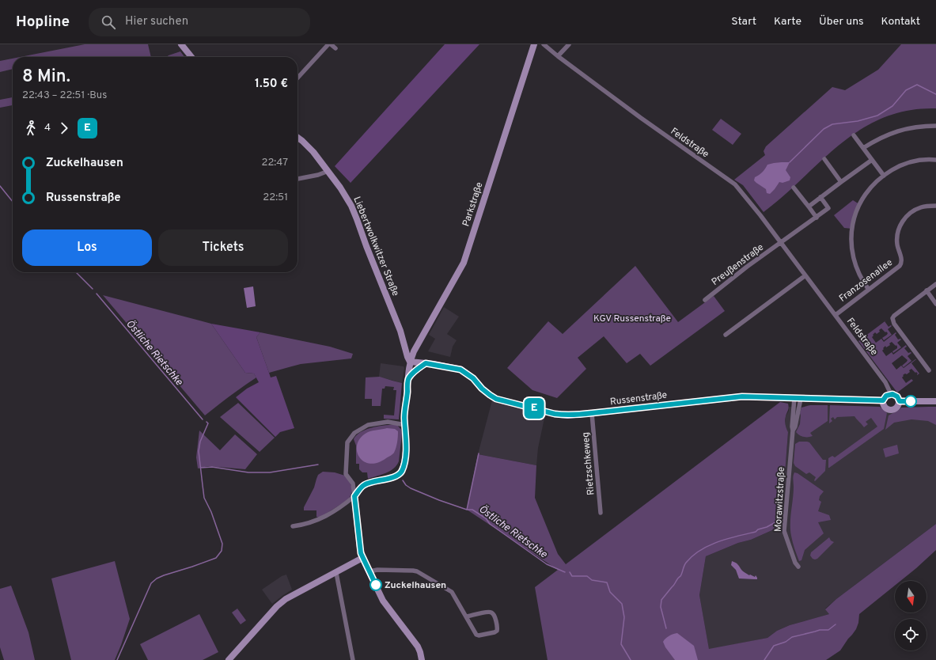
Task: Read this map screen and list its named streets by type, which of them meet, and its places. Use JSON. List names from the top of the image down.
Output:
{
  "streets": {
    "street": [
      "Feldstraße",
      "Parkstraße",
      "Liebertwolkwitzer Straße",
      "Preußenstraße",
      "Franzosenallee",
      "Russenstraße",
      "Rietzschkeweg",
      "Morawitzstraße"
    ]
  },
  "crossings": [
    ["Feldstraße", "Preußenstraße"],
    ["Feldstraße", "Franzosenallee"],
    ["Feldstraße", "Russenstraße"],
    ["Parkstraße", "Liebertwolkwitzer Straße"],
    ["Parkstraße", "Russenstraße"],
    ["Liebertwolkwitzer Straße", "Russenstraße"],
    ["Russenstraße", "Rietzschkeweg"],
    ["Russenstraße", "Morawitzstraße"]
  ],
  "water": ["Östliche Rietschke"],
  "parks": ["KGV Russenstraße"],
  "places": ["Zuckelhausen"],
  "lines": ["bus line E"],
  "north": "bottom",
  "page": {
    "header": "Hopline",
    "search": "Hier suchen",
    "nav": [
      "Start",
      "Karte",
      "Über uns",
      "Kontakt"
    ],
    "on_map": "E",
    "heading": ["8 Min.", "22:43 – 22:51 · Bus", "1.50 €"],
    "legs": ["4", "E"],
    "list": [
      {
        "name": "Zuckelhausen",
        "value": "22:47"
      },
      {
        "name": "Russenstraße",
        "value": "22:51"
      }
    ],
    "buttons": ["Los", "Tickets"]
  }
}
